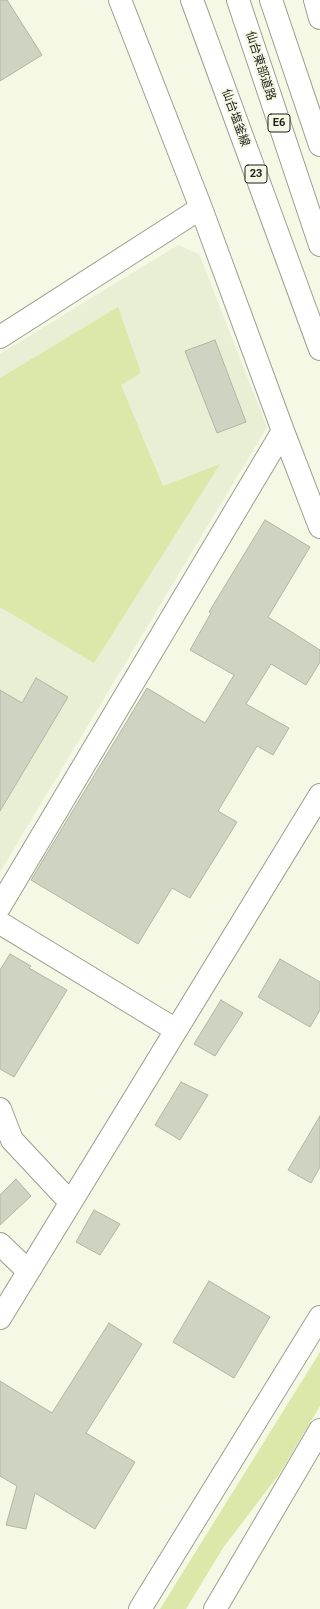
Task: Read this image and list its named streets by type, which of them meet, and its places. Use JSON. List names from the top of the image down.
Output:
{
  "streets": {
    "main road": [
      "仙台東部道路",
      "仙台塩釜線",
      "E6",
      "23"
    ]
  }
}
